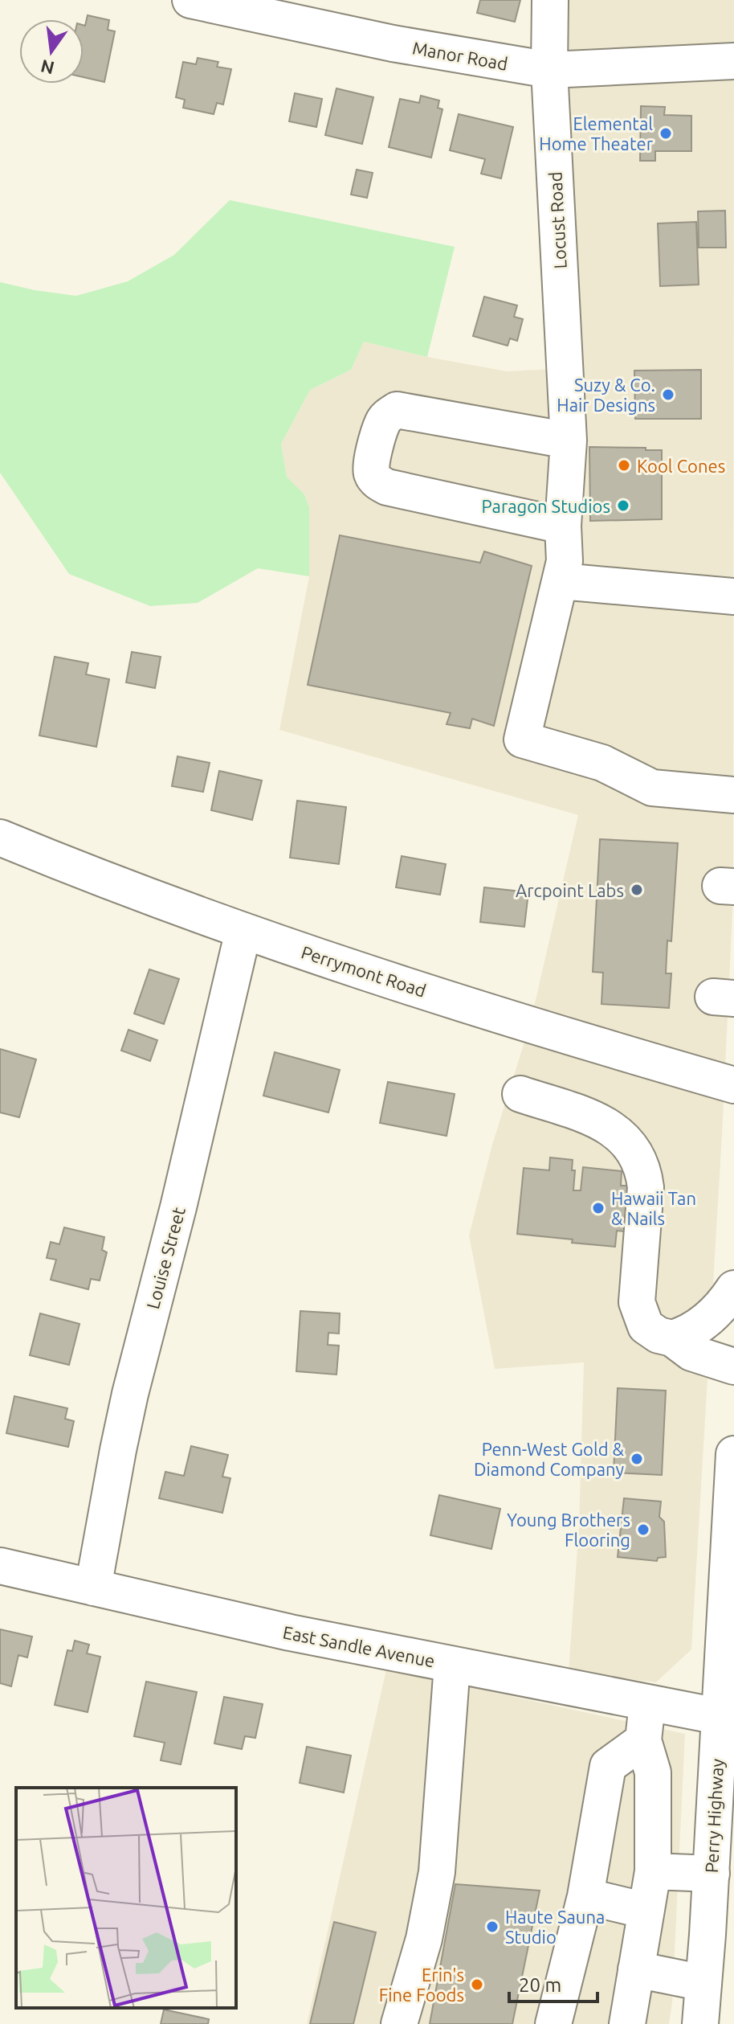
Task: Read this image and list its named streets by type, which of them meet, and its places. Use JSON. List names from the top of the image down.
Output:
{
  "streets": {
    "street": [
      "Manor Road",
      "Locust Road",
      "Perrymont Road",
      "Louise Street",
      "East Sandle Avenue",
      "Perry Highway"
    ]
  },
  "crossings": [
    ["Manor Road", "Locust Road"],
    ["Perrymont Road", "Louise Street"],
    ["Louise Street", "East Sandle Avenue"],
    ["East Sandle Avenue", "Perry Highway"]
  ],
  "places": [
    "Elemental Home Theater",
    "Suzy & Co. Hair Designs",
    "Kool Cones",
    "Paragon Studios",
    "Arcpoint Labs",
    "Hawaii Tan & Nails",
    "Penn-West Gold & Diamond Company",
    "Young Brothers Flooring",
    "Haute Sauna Studio",
    "Erin's Fine Foods"
  ],
  "scale_bar": "20 m",
  "north": "bottom"
}
